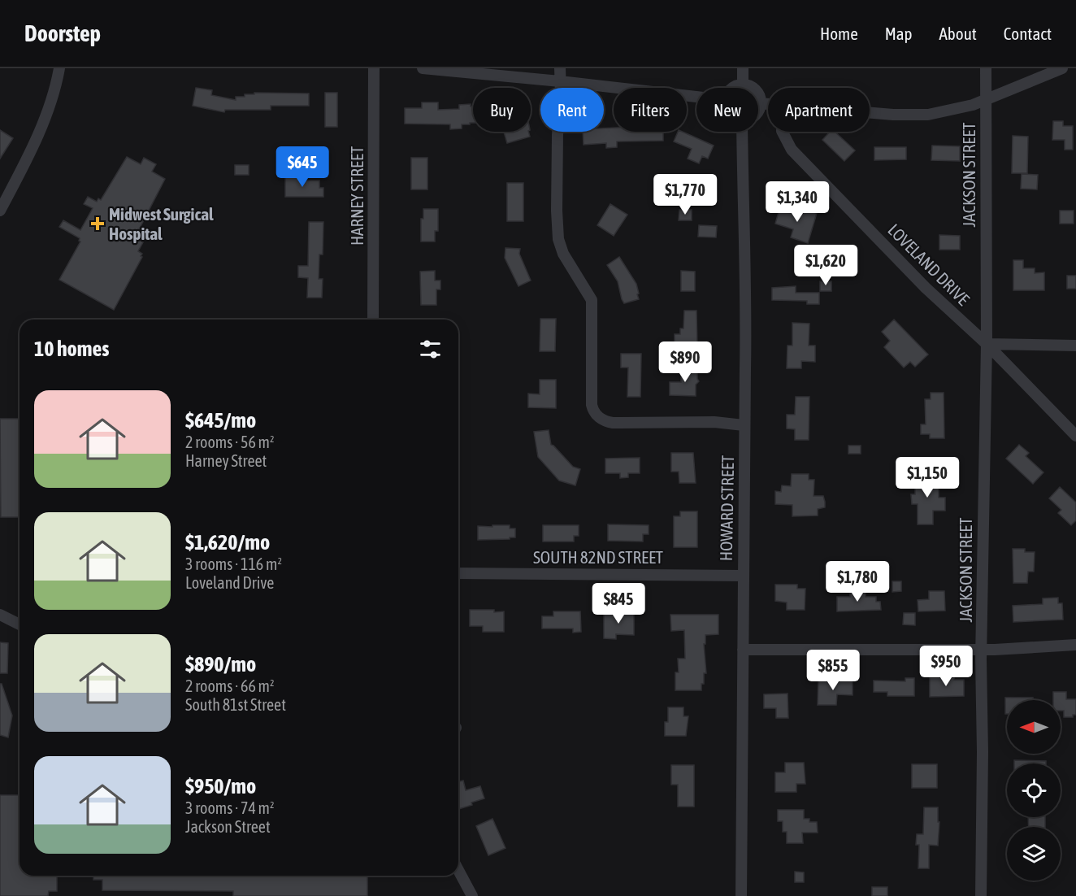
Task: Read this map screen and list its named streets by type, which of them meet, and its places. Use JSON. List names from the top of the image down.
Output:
{
  "streets": {
    "street": [
      "JACKSON STREET",
      "HARNEY STREET",
      "LOVELAND DRIVE",
      "HOWARD STREET",
      "SOUTH 82ND STREET"
    ]
  },
  "crossings": [
    ["JACKSON STREET", "LOVELAND DRIVE"],
    ["HOWARD STREET", "SOUTH 82ND STREET"]
  ],
  "places": {
    "health": ["Midwest Surgical Hospital"]
  },
  "north": "left",
  "page": {
    "header": "Doorstep",
    "nav": [
      "Home",
      "Map",
      "About",
      "Contact"
    ],
    "chip": [
      "Buy",
      "Rent",
      "Filters",
      "New",
      "Apartment"
    ],
    "price": [
      "$645",
      "$1,770",
      "$1,340",
      "$1,620",
      "$890",
      "$1,150",
      "$1,780",
      "$845",
      "$950",
      "$855"
    ],
    "heading": "10 homes",
    "list": [
      {
        "name": "$645/mo",
        "note": "2 rooms · 56 m² · Harney Street"
      },
      {
        "name": "$1,620/mo",
        "note": "3 rooms · 116 m² · Loveland Drive"
      },
      {
        "name": "$890/mo",
        "note": "2 rooms · 66 m² · South 81st Street"
      },
      {
        "name": "$950/mo",
        "note": "3 rooms · 74 m² · Jackson Street"
      }
    ]
  }
}
